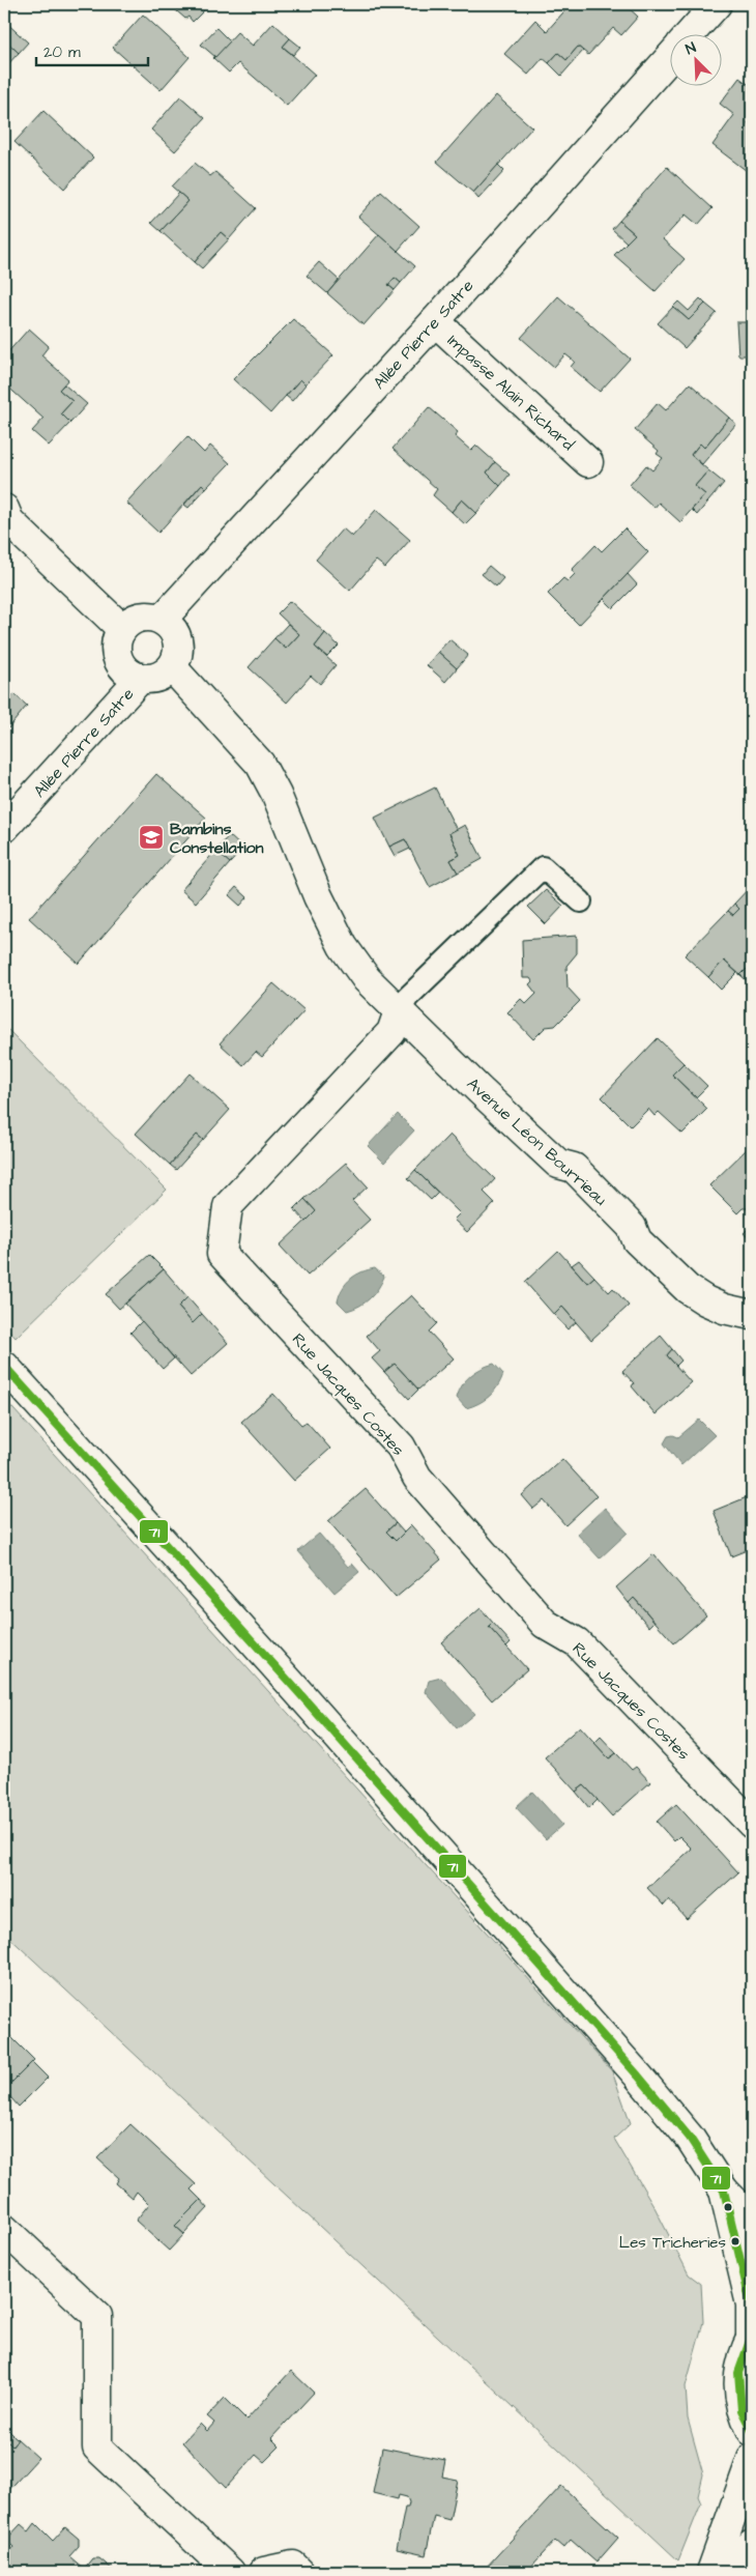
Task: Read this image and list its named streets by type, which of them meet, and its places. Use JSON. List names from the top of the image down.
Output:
{
  "streets": {
    "street": [
      "Allée Pierre Satre",
      "Impasse Alain Richard",
      "Avenue Léon Bourrieau",
      "Rue Jacques Costes"
    ]
  },
  "crossings": [
    ["Allée Pierre Satre", "Impasse Alain Richard"],
    ["Allée Pierre Satre", "Avenue Léon Bourrieau"],
    ["Avenue Léon Bourrieau", "Rue Jacques Costes"]
  ],
  "places": {
    "school or university": ["Bambins Constellation"],
    "other": ["Les Tricheries"]
  },
  "lines": ["transit line 71"],
  "scale_bar": "20 m",
  "north": "top left"
}
